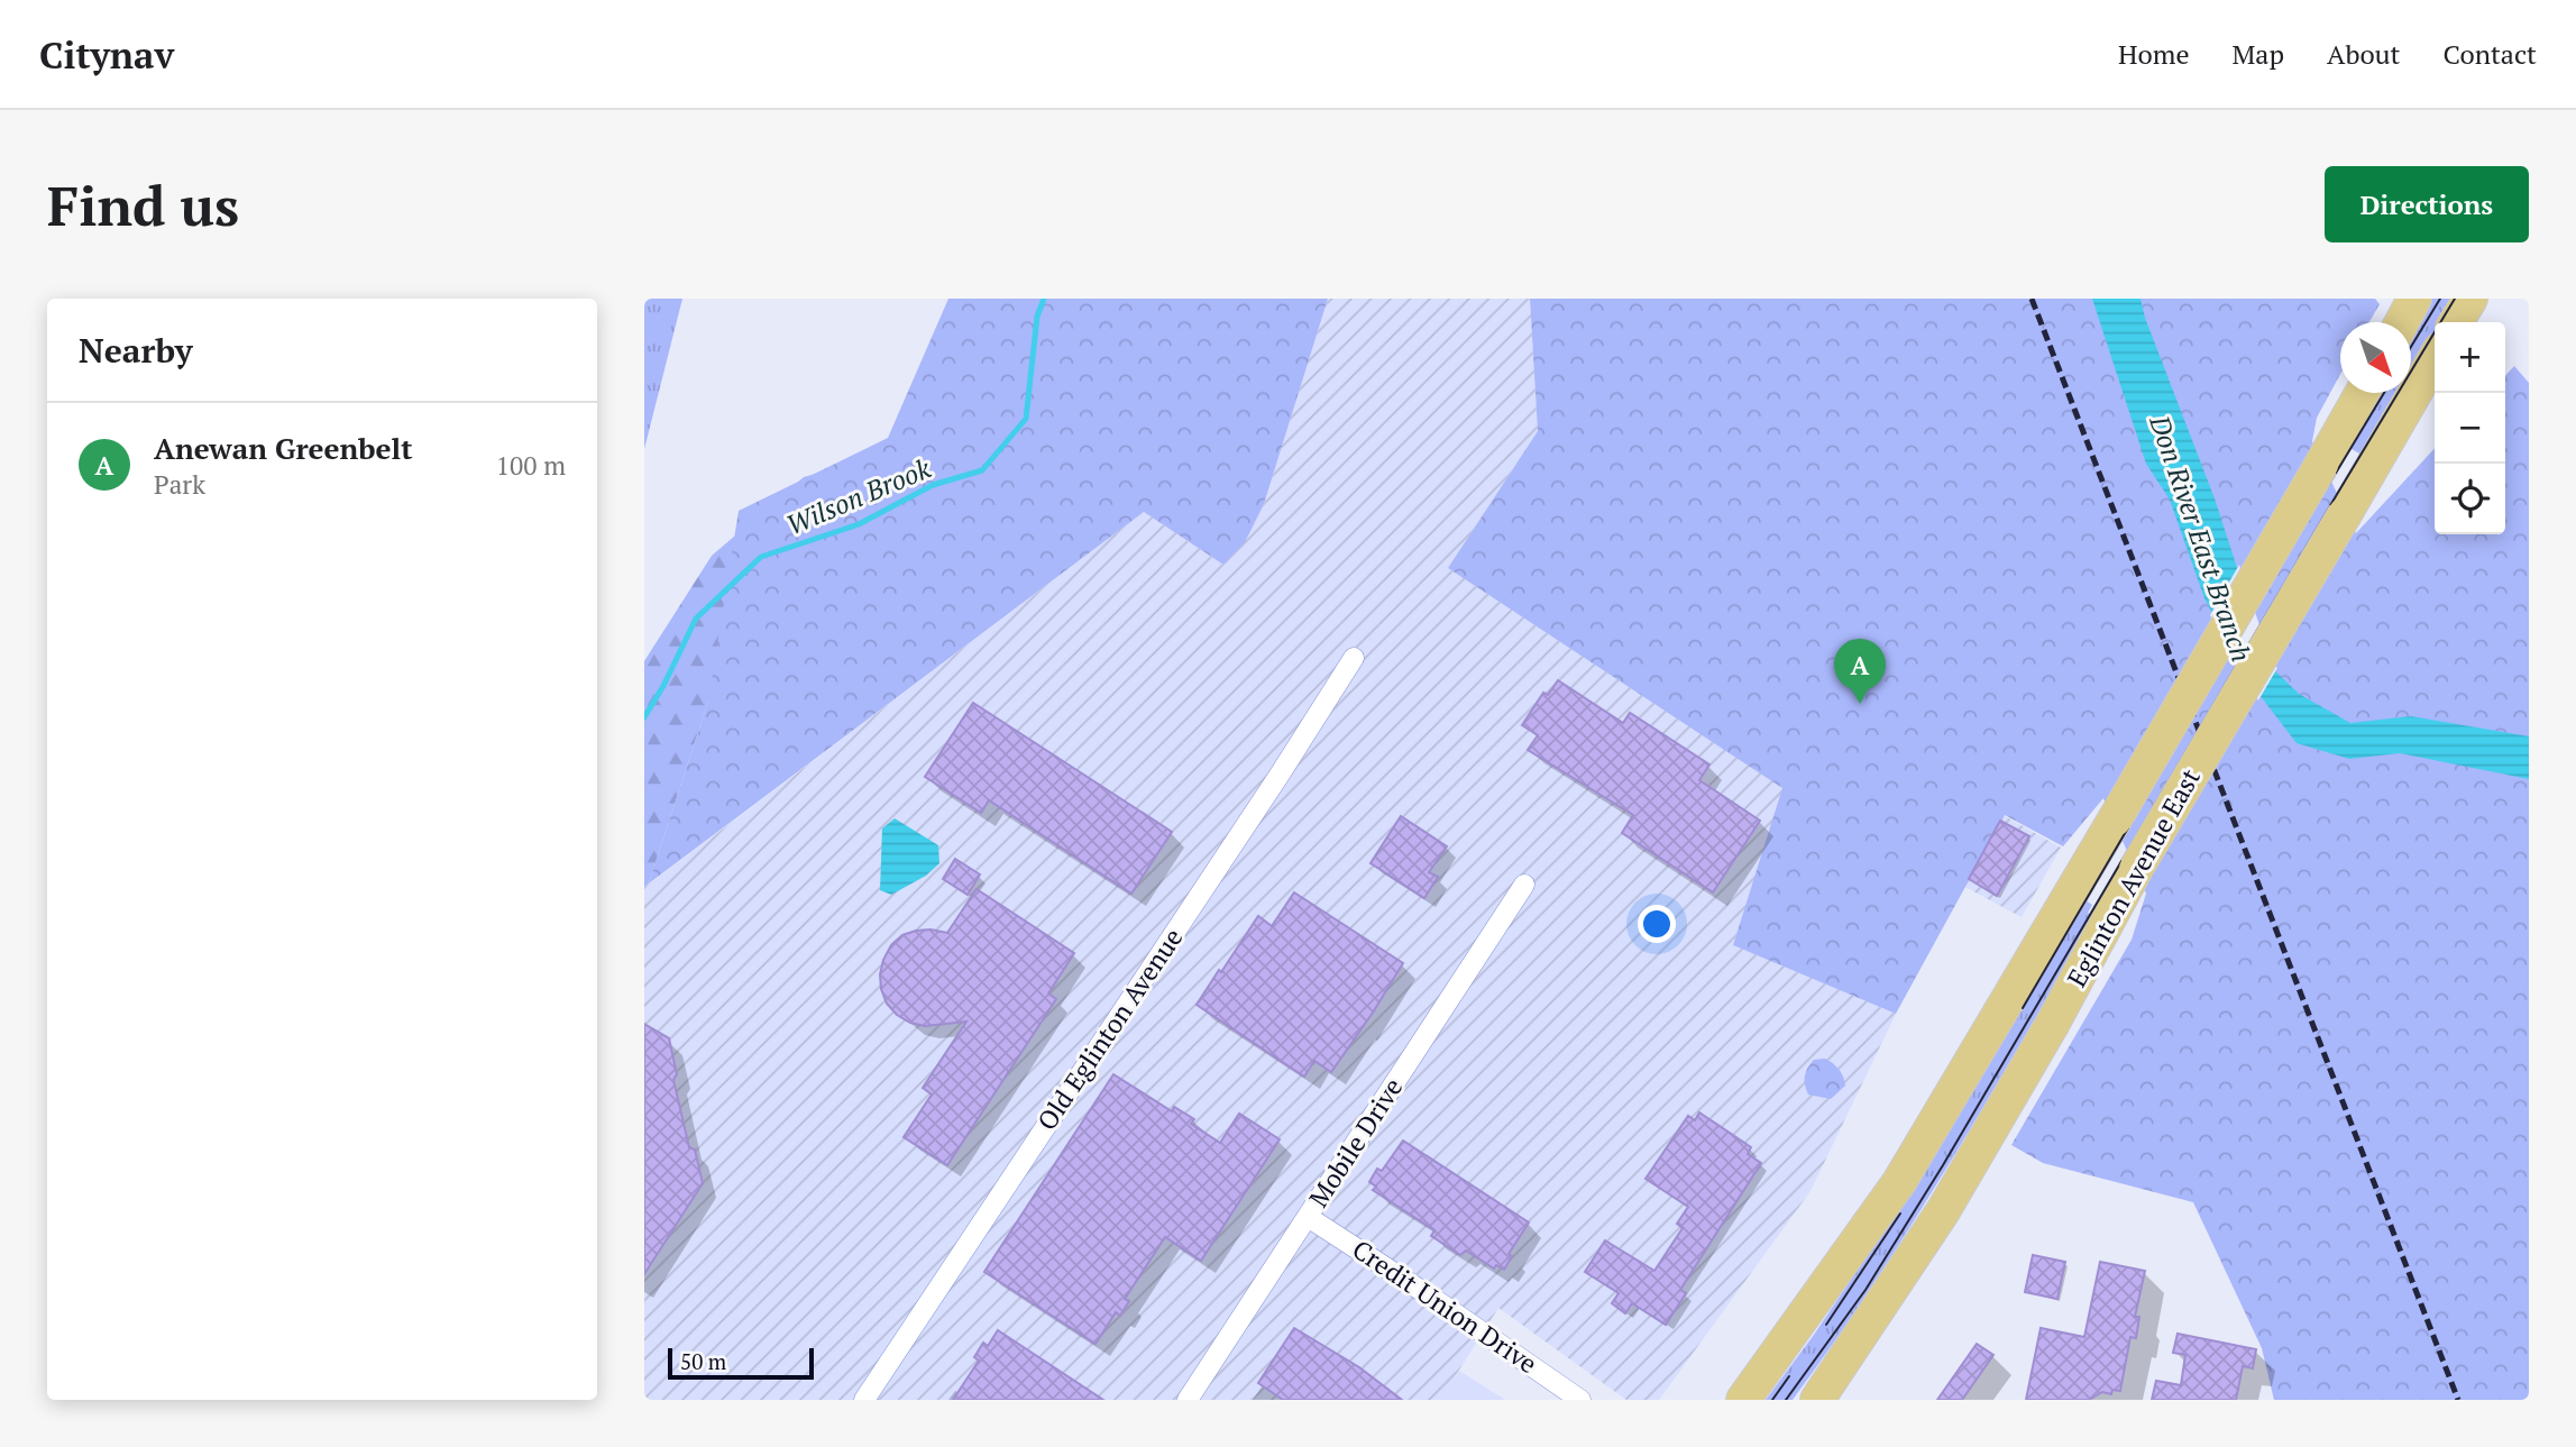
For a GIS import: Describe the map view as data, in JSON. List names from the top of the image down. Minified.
{"streets":{"main road":["Eglinton Avenue East"],"street":["Old Eglinton Avenue","Mobile Drive","Credit Union Drive"]},"crossings":[["Mobile Drive","Credit Union Drive"]],"water":["Wilson Brook","Don River East Branch"],"scale_bar":"50 m","north":"bottom right","page":{"header":"Citynav","nav":["Home","Map","About","Contact"],"buttons":"Directions","title":"Find us","heading":"Nearby","map_buttons":["+","−"],"list":[{"mark":"A","name":"Anewan Greenbelt","note":"Park","value":"100 m"}],"pins":"A","scale":"50 m"}}
